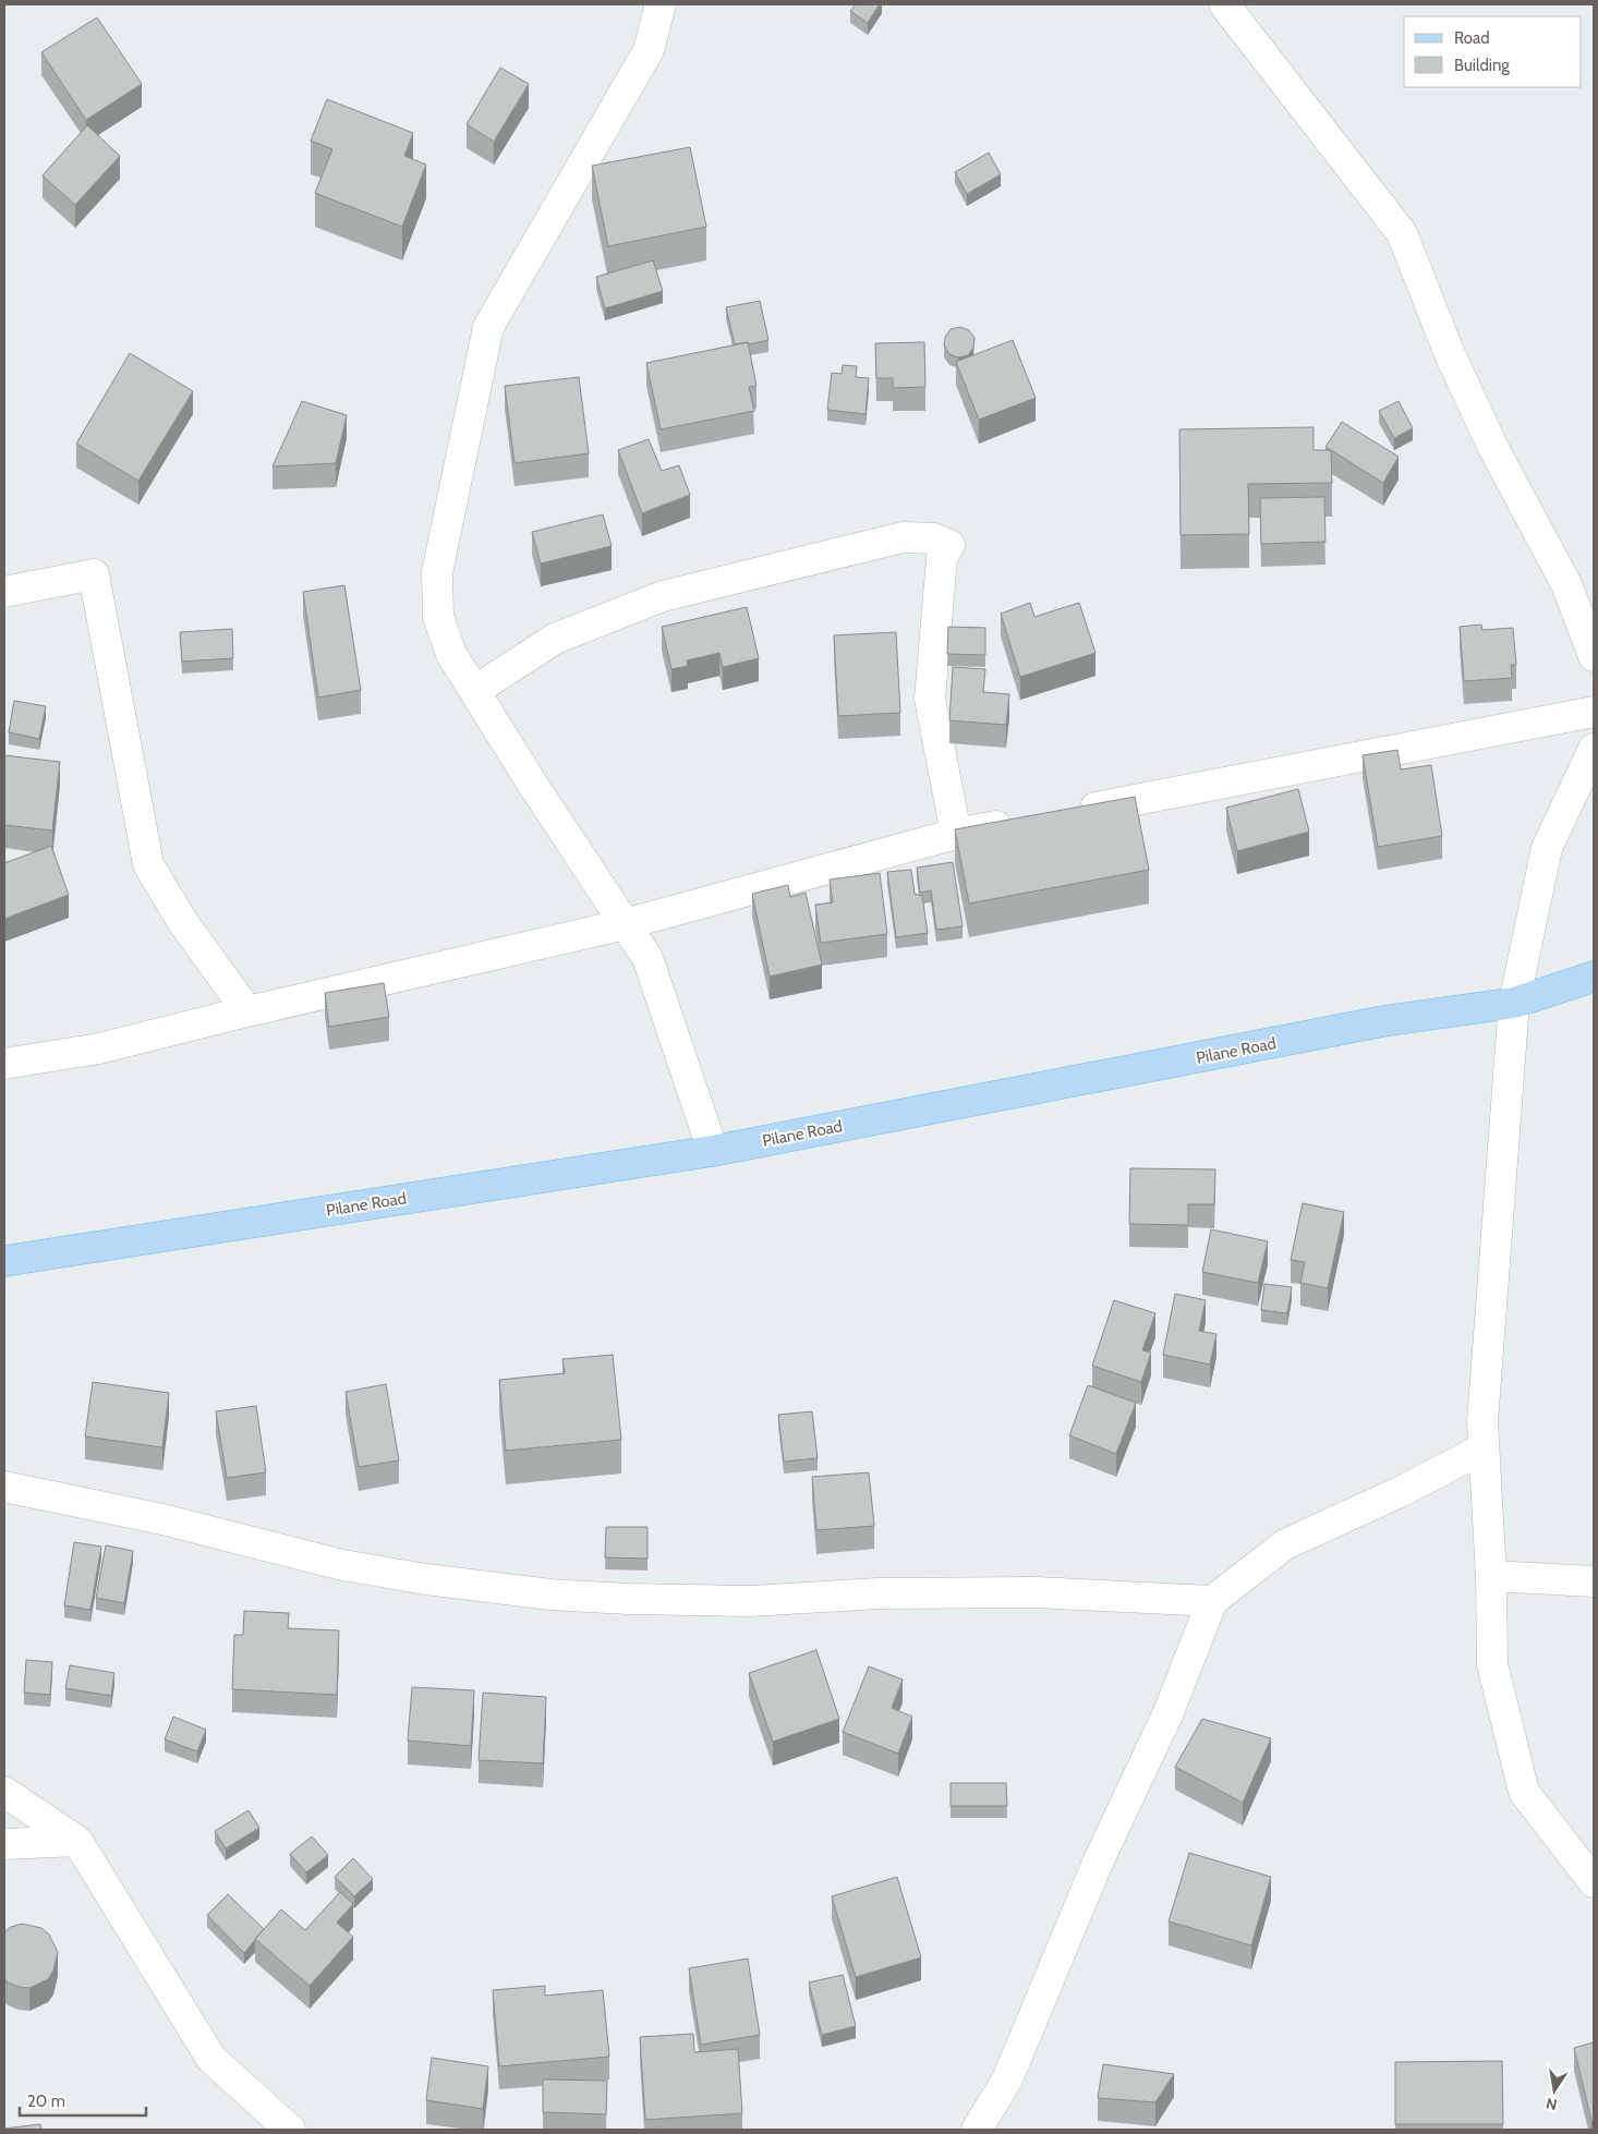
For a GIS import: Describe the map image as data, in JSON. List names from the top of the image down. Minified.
{"streets":{"main road":["Pilane Road"]},"legend":["Road","Building"],"scale_bar":"20 m","north":"bottom"}
